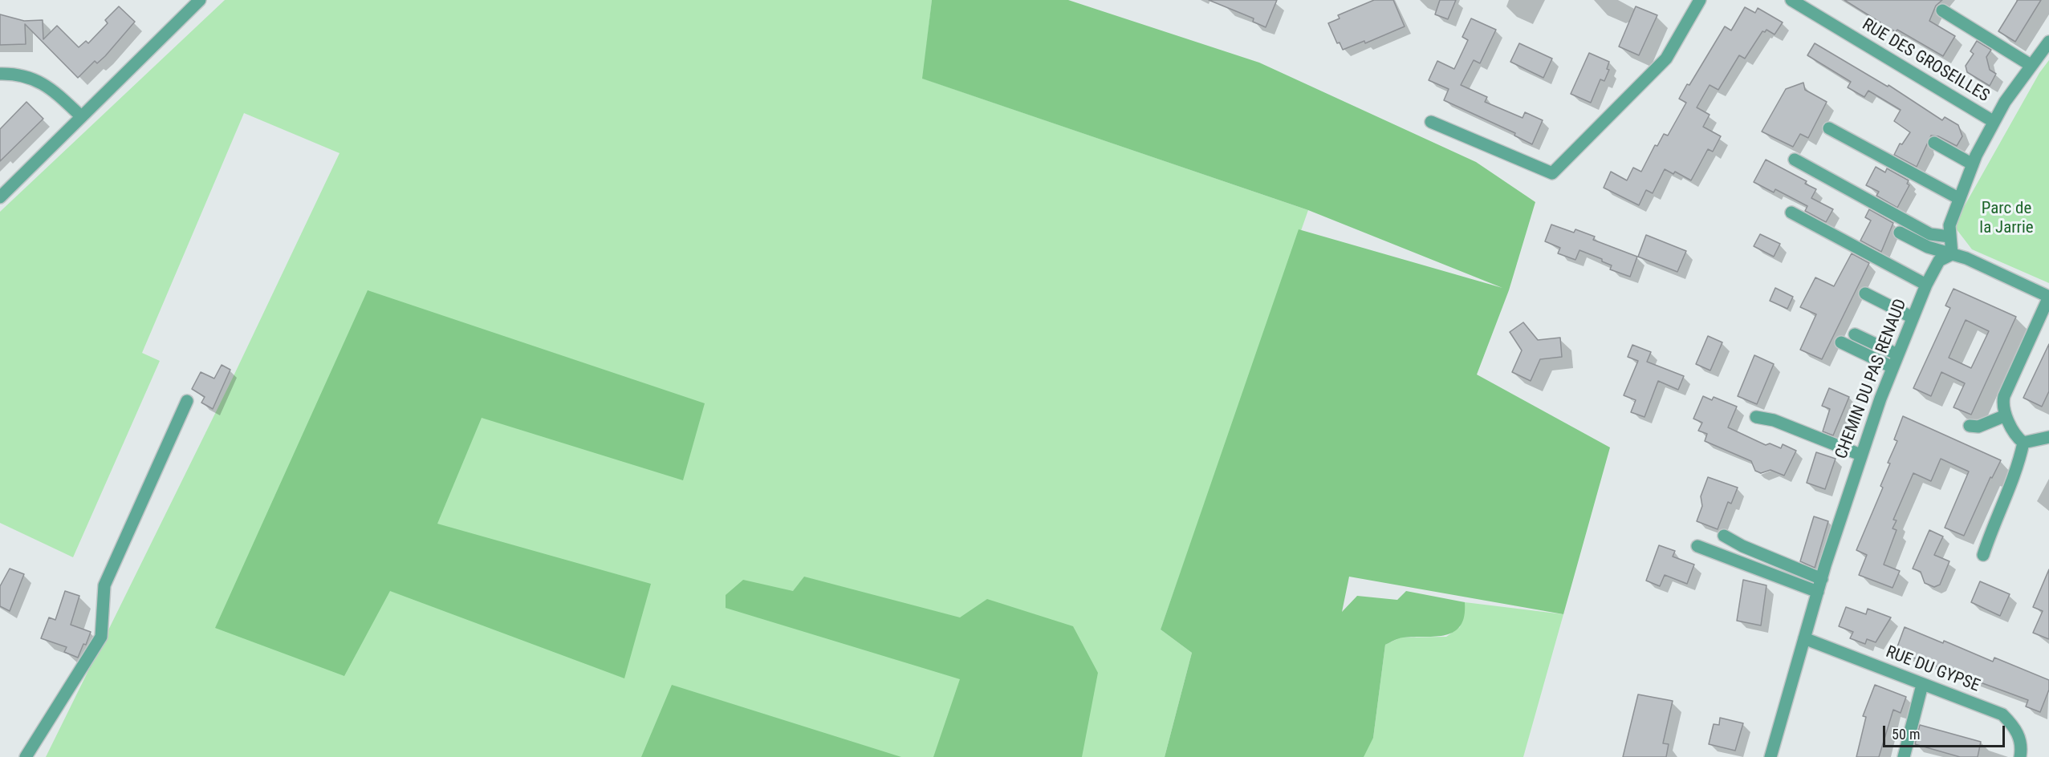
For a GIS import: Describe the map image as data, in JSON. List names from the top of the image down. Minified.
{"streets":{"street":["RUE DES GROSEILLES","CHEMIN DU PAS RENAUD","RUE DU GYPSE"]},"crossings":[["CHEMIN DU PAS RENAUD","RUE DU GYPSE"]],"parks":["Parc de la Jarrie"],"scale_bar":"50 m"}
